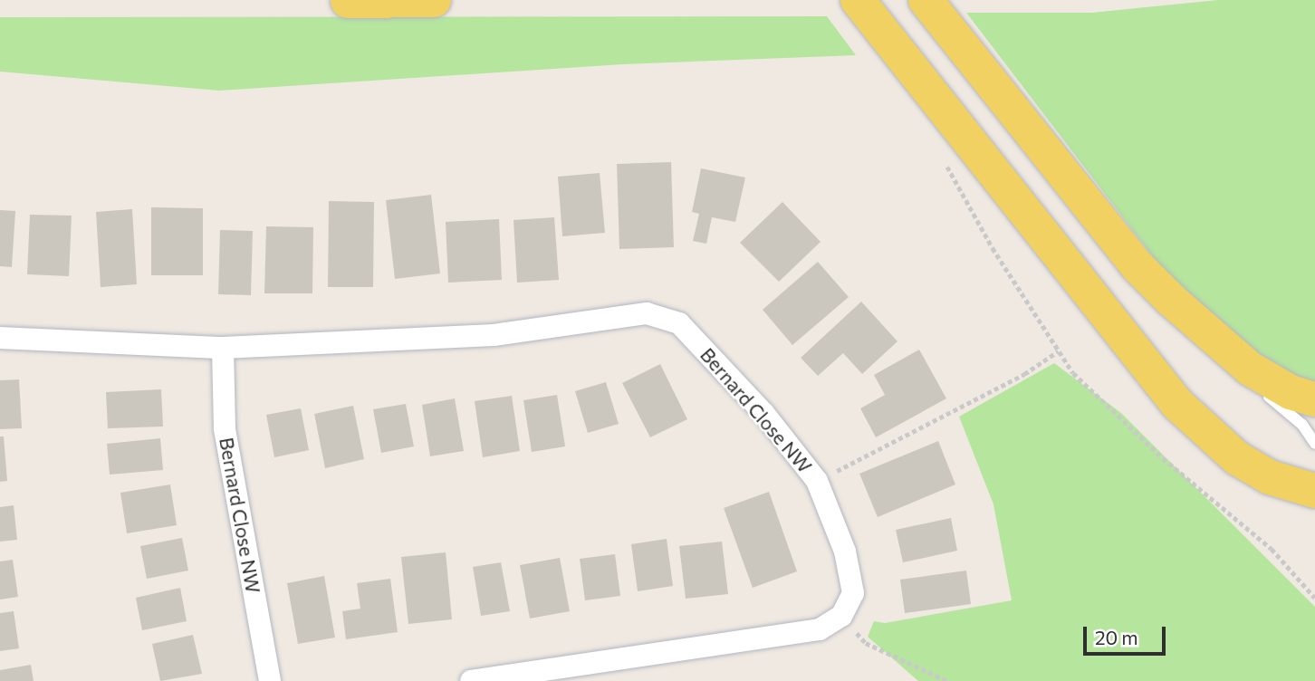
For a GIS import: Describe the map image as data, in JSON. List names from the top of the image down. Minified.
{"streets":{"street":["Bernard Close NW"]},"scale_bar":"20 m"}
